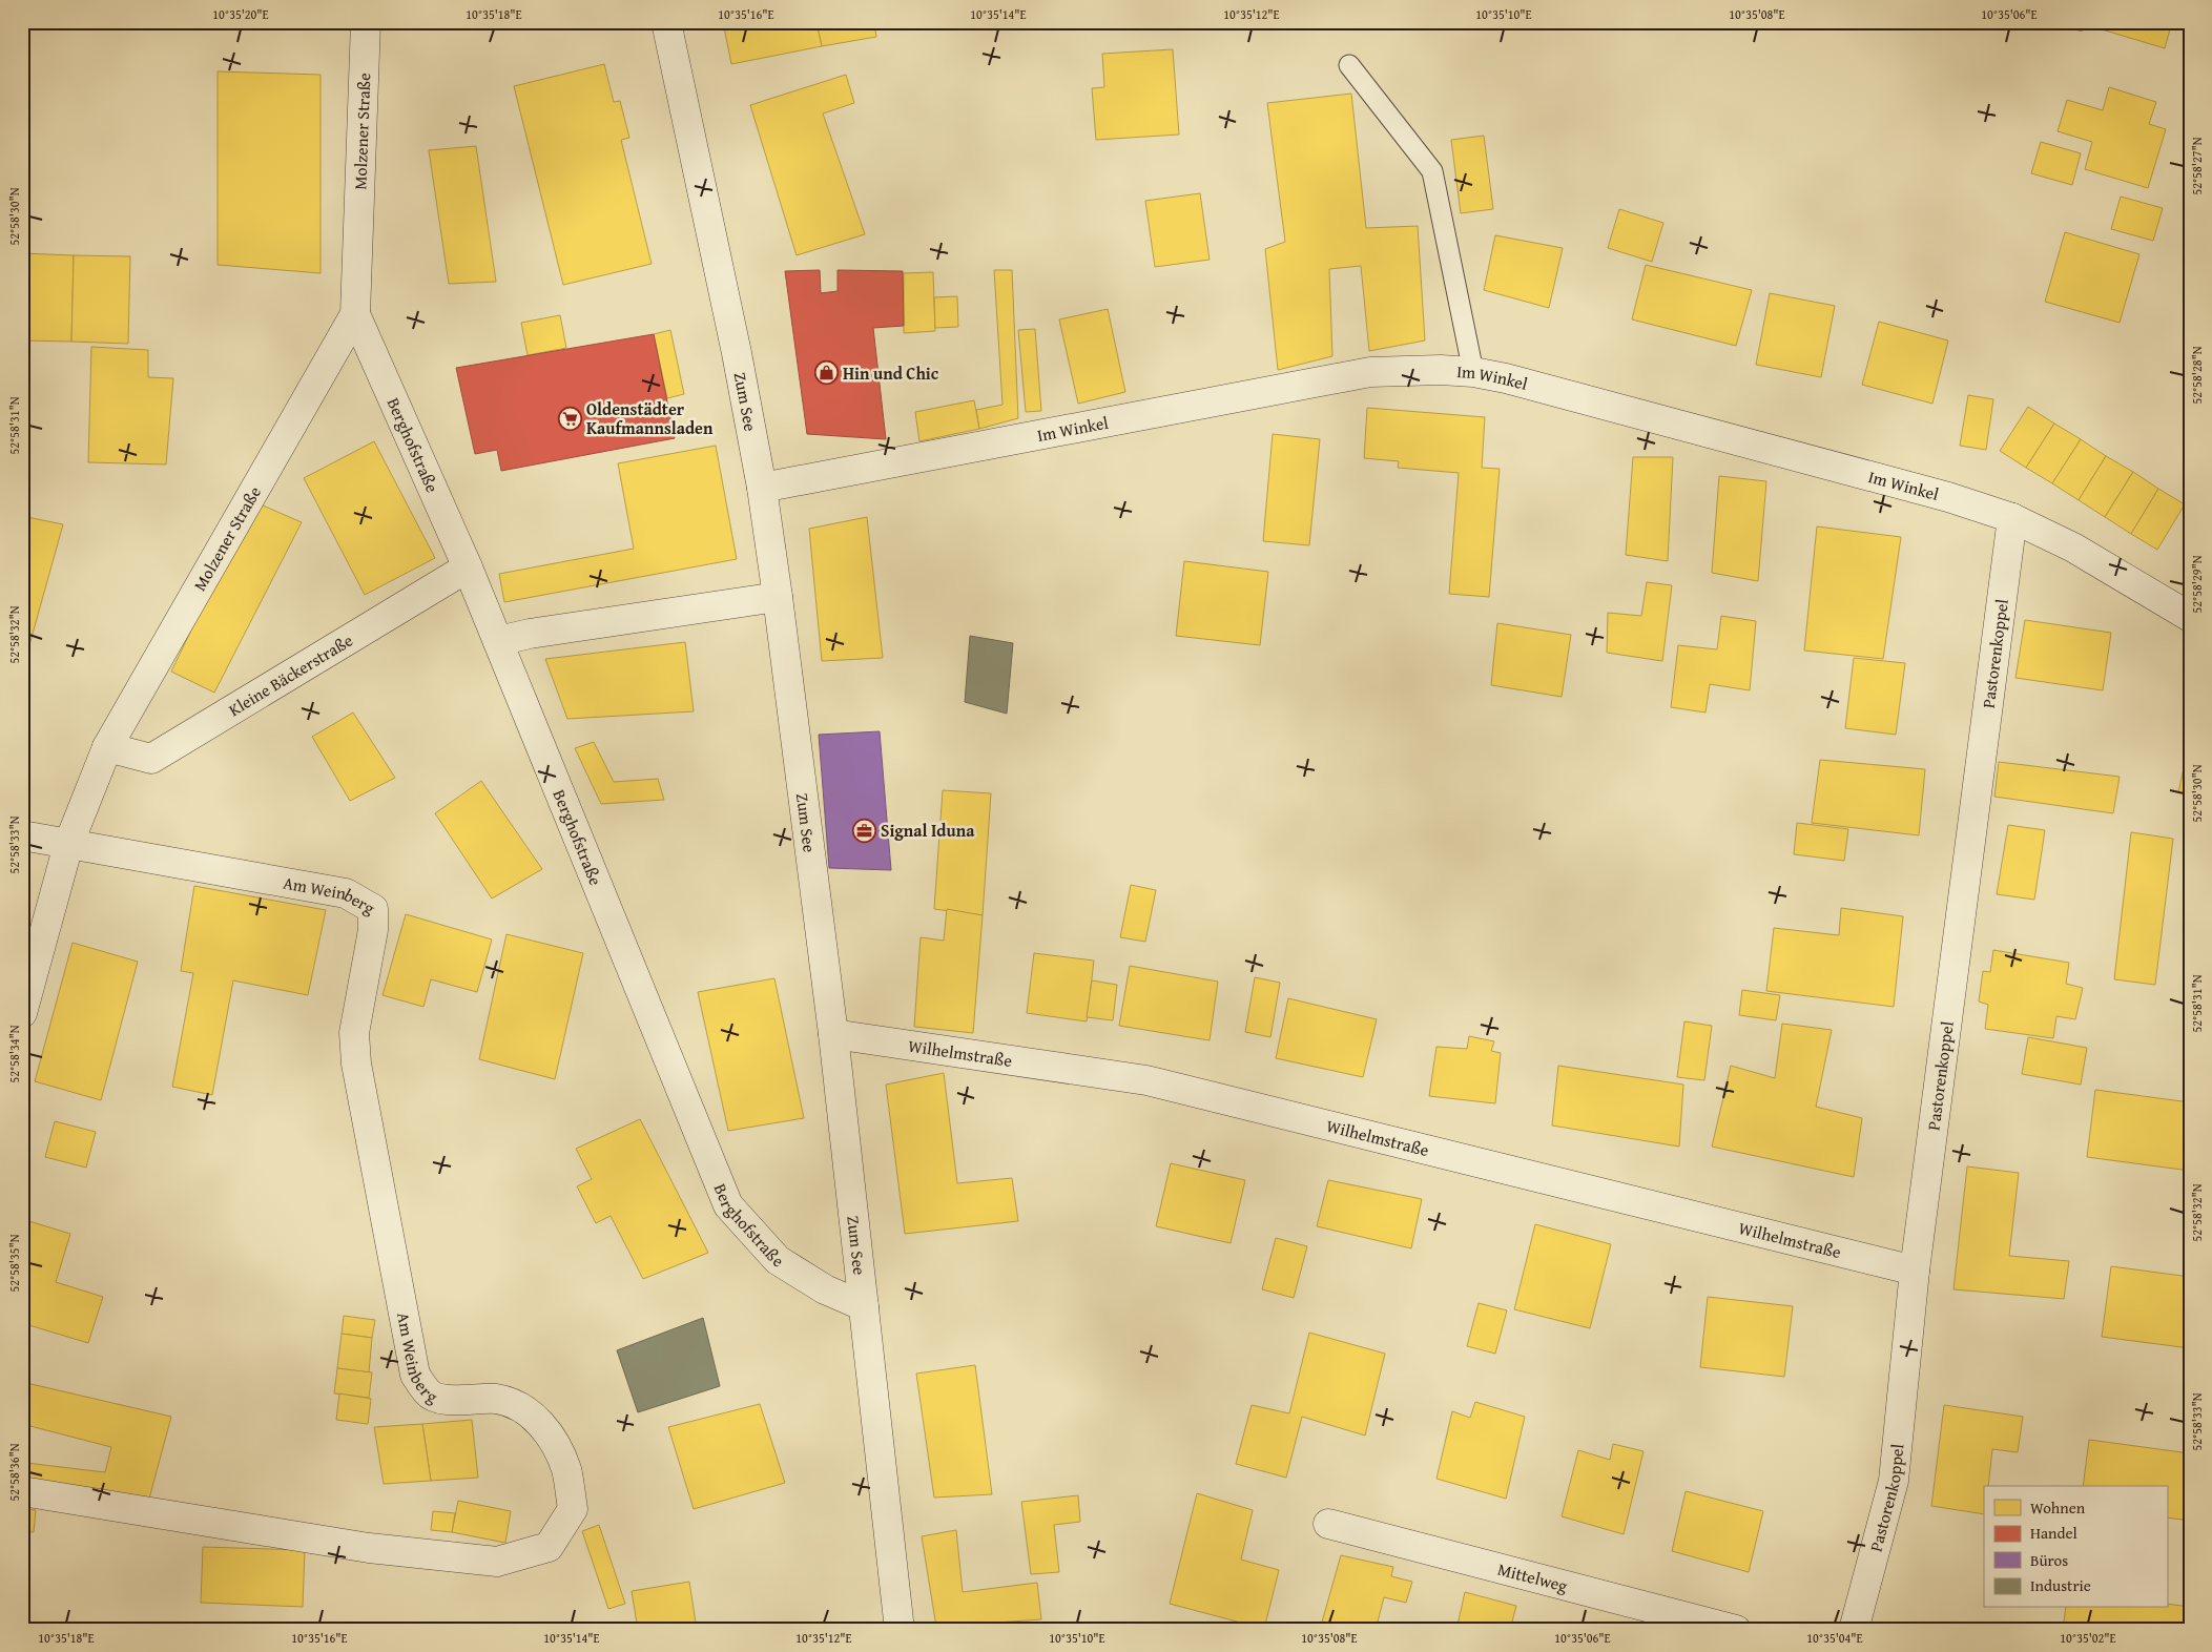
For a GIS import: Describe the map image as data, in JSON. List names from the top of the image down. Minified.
{"streets":{"street":["Molzener Straße","Im Winkel","Zum See","Berghofstraße","Pastorenkoppel","Kleine Bäckerstraße","Am Weinberg","Wilhelmstraße","Mittelweg"]},"crossings":[["Molzener Straße","Berghofstraße"],["Molzener Straße","Kleine Bäckerstraße"],["Molzener Straße","Am Weinberg"],["Im Winkel","Zum See"],["Im Winkel","Pastorenkoppel"],["Zum See","Berghofstraße"],["Zum See","Wilhelmstraße"],["Berghofstraße","Kleine Bäckerstraße"],["Pastorenkoppel","Wilhelmstraße"]],"places":{"shop":["Hin und Chic"],"supermarket":["Oldenstädter Kaufmannsladen"],"office":["Signal Iduna"]},"legend":["Wohnen","Handel","Büros","Industrie"],"coordinates":["10°35'20\"E","10°35'18\"E","10°35'16\"E","10°35'14\"E","10°35'12\"E","10°35'10\"E","10°35'08\"E","10°35'06\"E","52°58'27\"N","52°58'30\"N","52°58'28\"N","52°58'31\"N","52°58'29\"N","52°58'32\"N","52°58'33\"N","52°58'34\"N","52°58'35\"N","52°58'36\"N","10°35'04\"E","10°35'02\"E"]}
